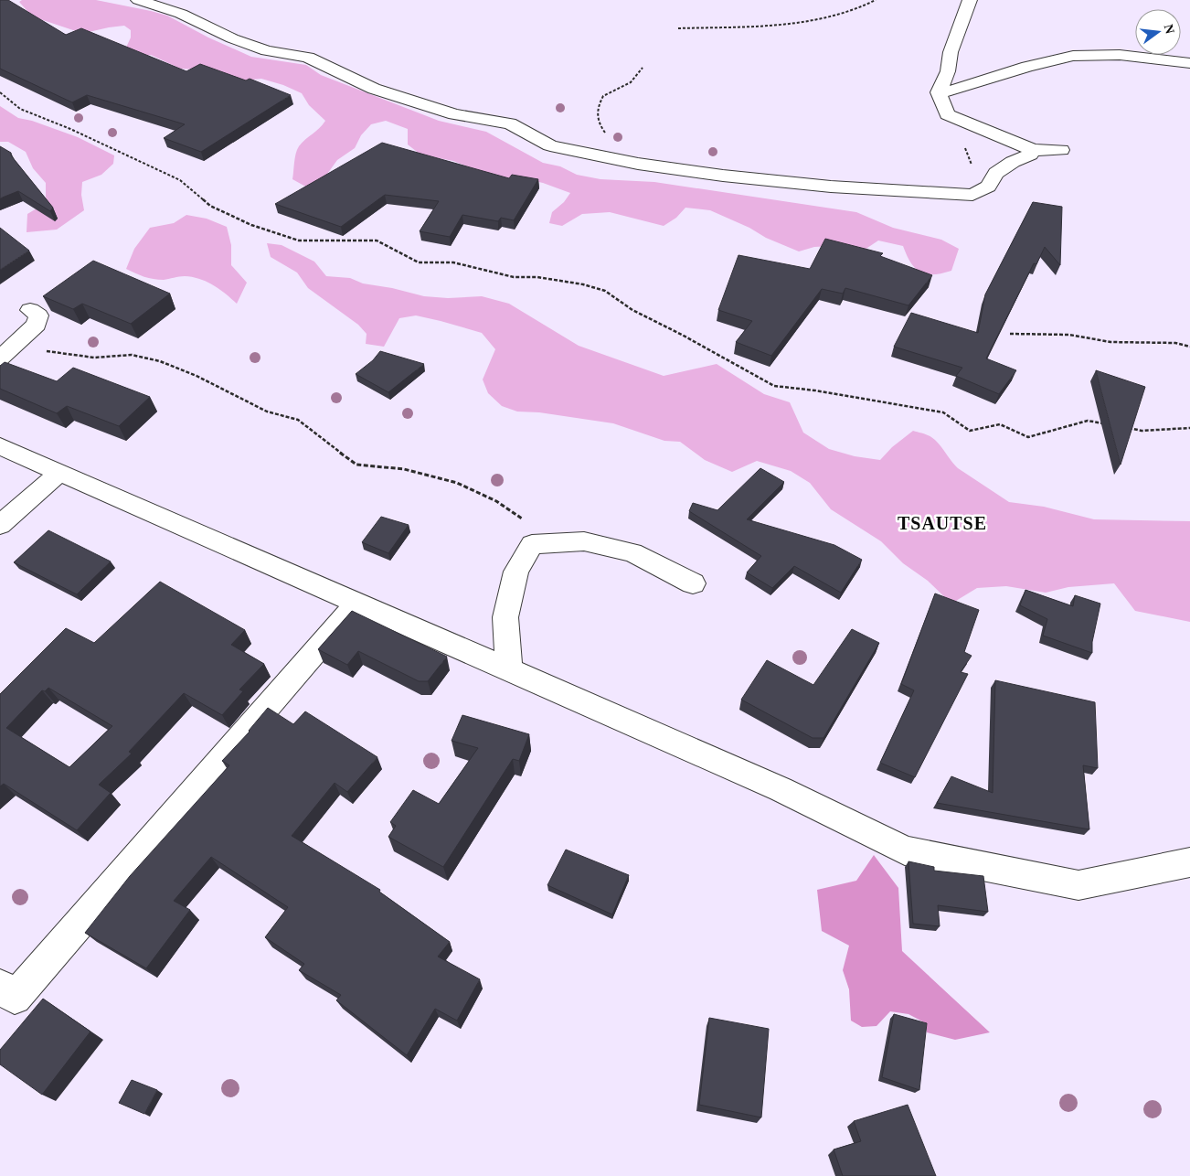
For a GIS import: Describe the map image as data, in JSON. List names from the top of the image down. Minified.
{"districts":["TSAUTSE"],"north":"right"}
